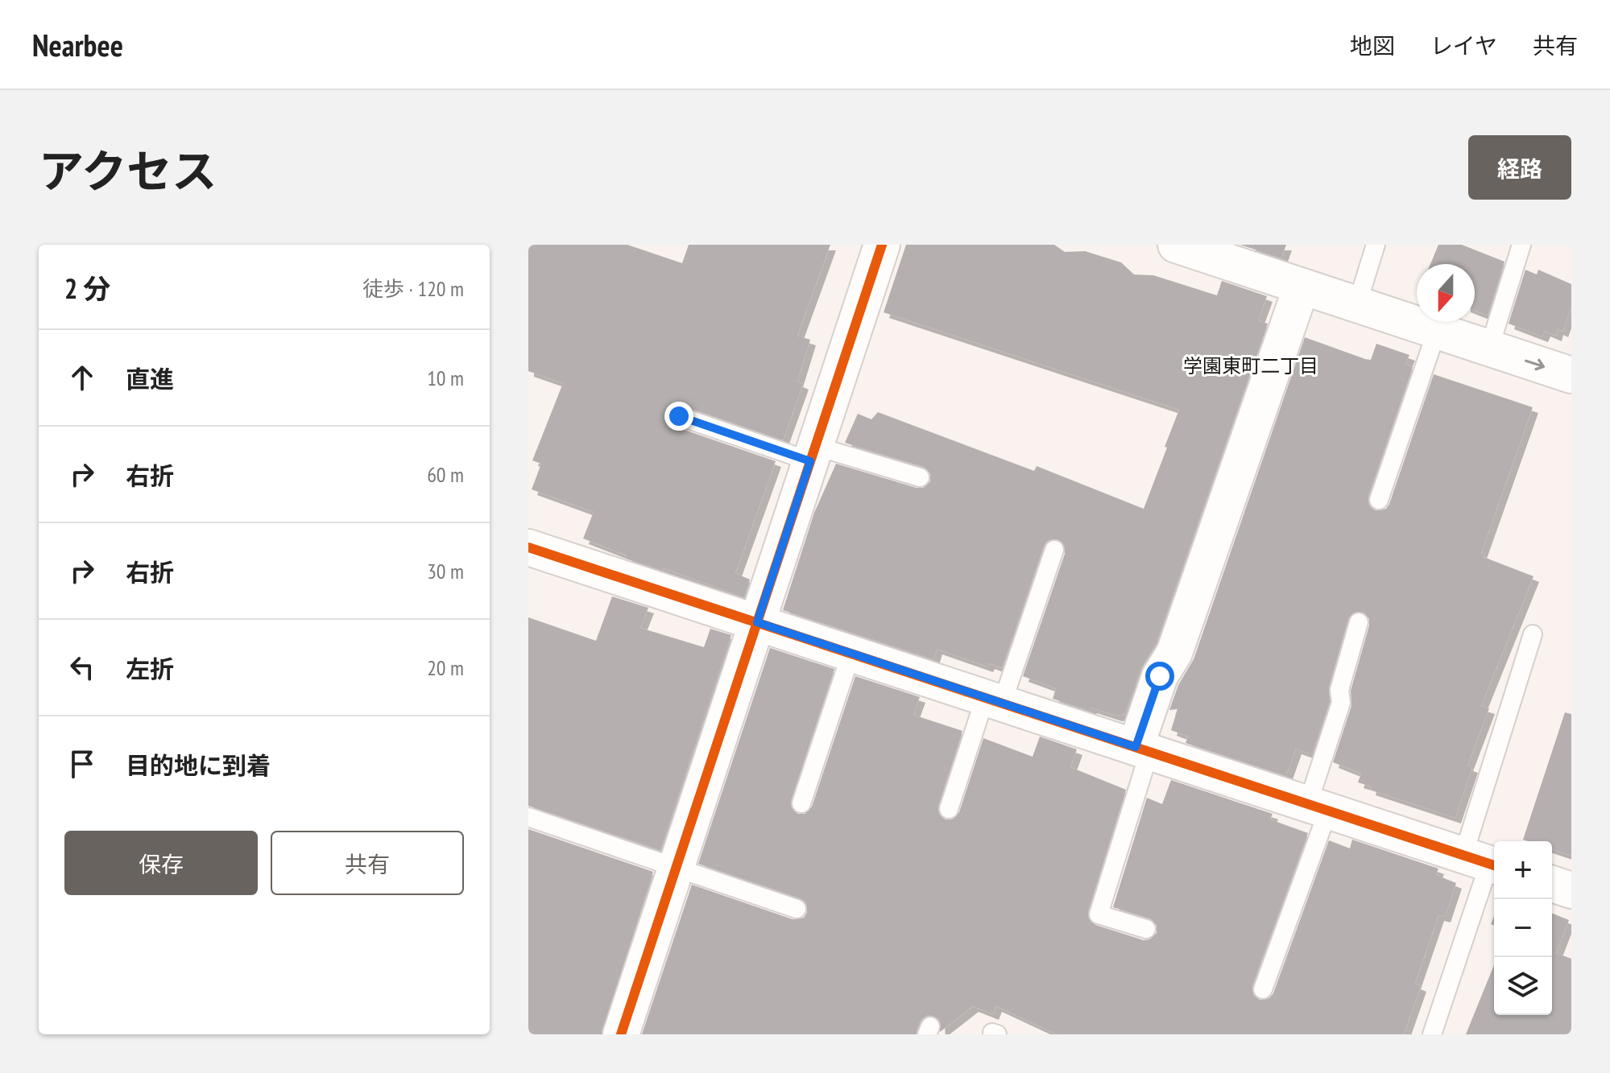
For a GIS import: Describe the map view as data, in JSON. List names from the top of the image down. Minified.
{"districts":["学園東町二丁目"],"north":"bottom","page":{"header":"Nearbee","nav":["地図","レイヤ","共有"],"title":"アクセス","buttons":["経路",["保存","共有"]],"heading":["2 分","徒歩 · 120 m"],"list":[["直進","10 m"],["右折","60 m"],["右折","30 m"],["左折","20 m"],"目的地に到着"],"map_buttons":["+","−"]}}
